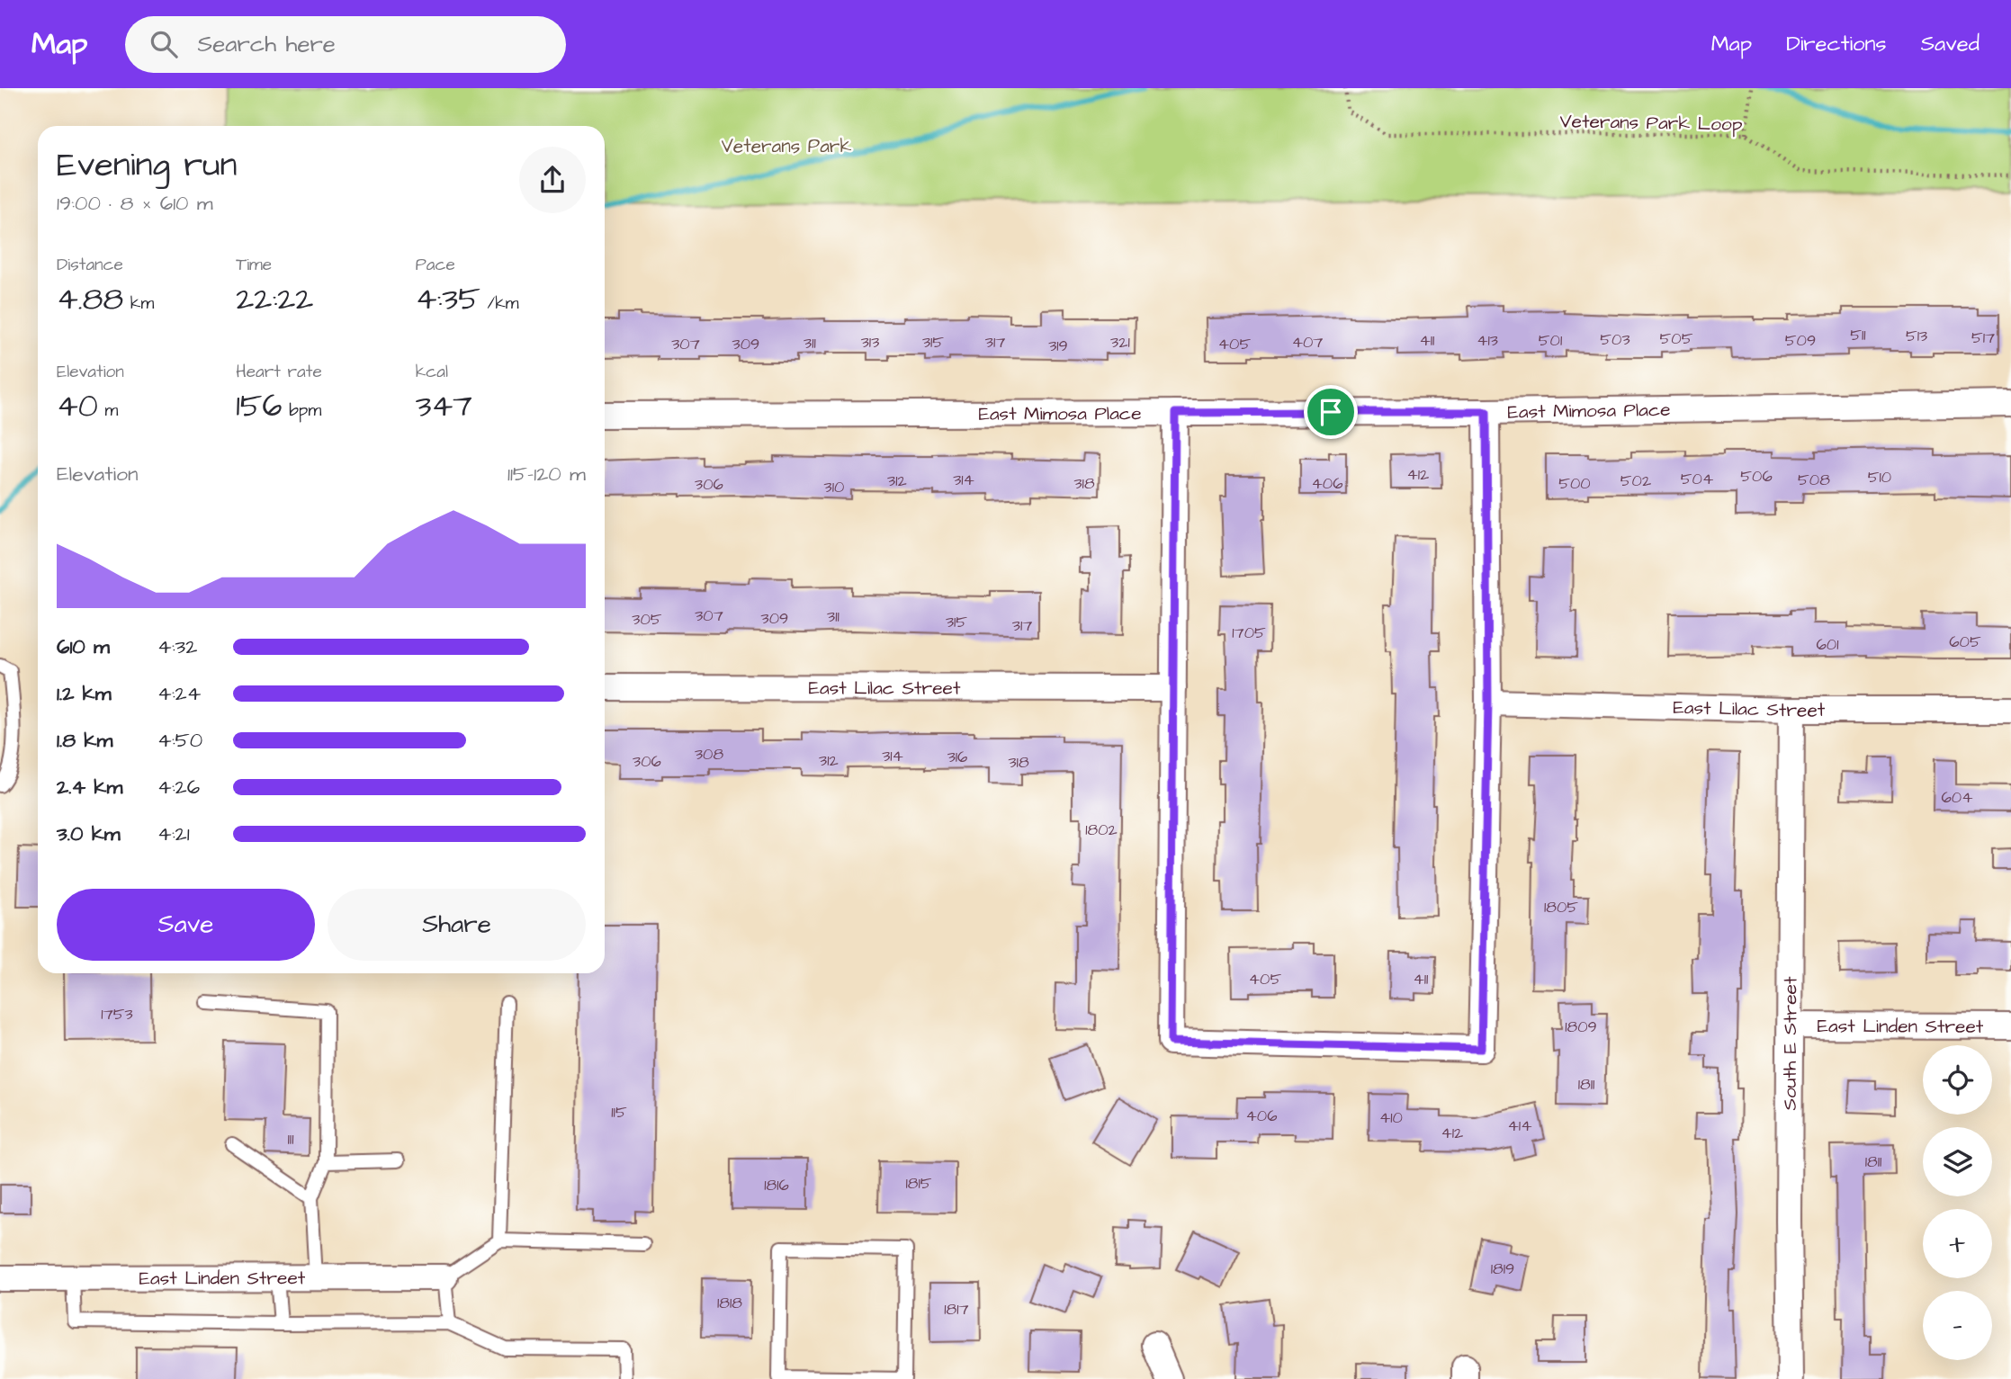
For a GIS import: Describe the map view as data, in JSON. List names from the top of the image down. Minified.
{"streets":{"street":["East Mimosa Place","East Lilac Street","East Linden Street","South E Street"],"path":["Veterans Park Loop"]},"crossings":[["East Lilac Street","South E Street"],["East Linden Street","South E Street"]],"parks":["Veterans Park"],"house_numbers":["511","513","517","505","503","411","413","501","509","313","315","317","321","407","311","307","309","405","319","412","506","510","504","314","508","312","502","318","406","500","306","310","307","311","309","305","315","317","1705","605","601","308","314","316","312","306","318","604","1802","1805","405","411","1753","1809","1811","115","406","410","414","412","111","1811","1815","1816","1819","1818","1817"],"page":{"header":"Map","search":"Search here","nav":["Map","Directions","Saved"],"heading":["Evening run","19:00 · 8 × 610 m"],"stats":[["Distance","4.88 km"],["Time","22:22"],["Pace","4:35 /km"],["Elevation","40 m"],["Heart rate","156 bpm"],["kcal","347"]],"chart":["Elevation","115–120 m"],"list":[{"name":"610 m","note":"4:32"},{"name":"1.2 km","note":"4:24"},{"name":"1.8 km","note":"4:50"},{"name":"2.4 km","note":"4:26"},{"name":"3.0 km","note":"4:21"}],"buttons":["Save","Share"],"map_buttons":["+","−"]}}
